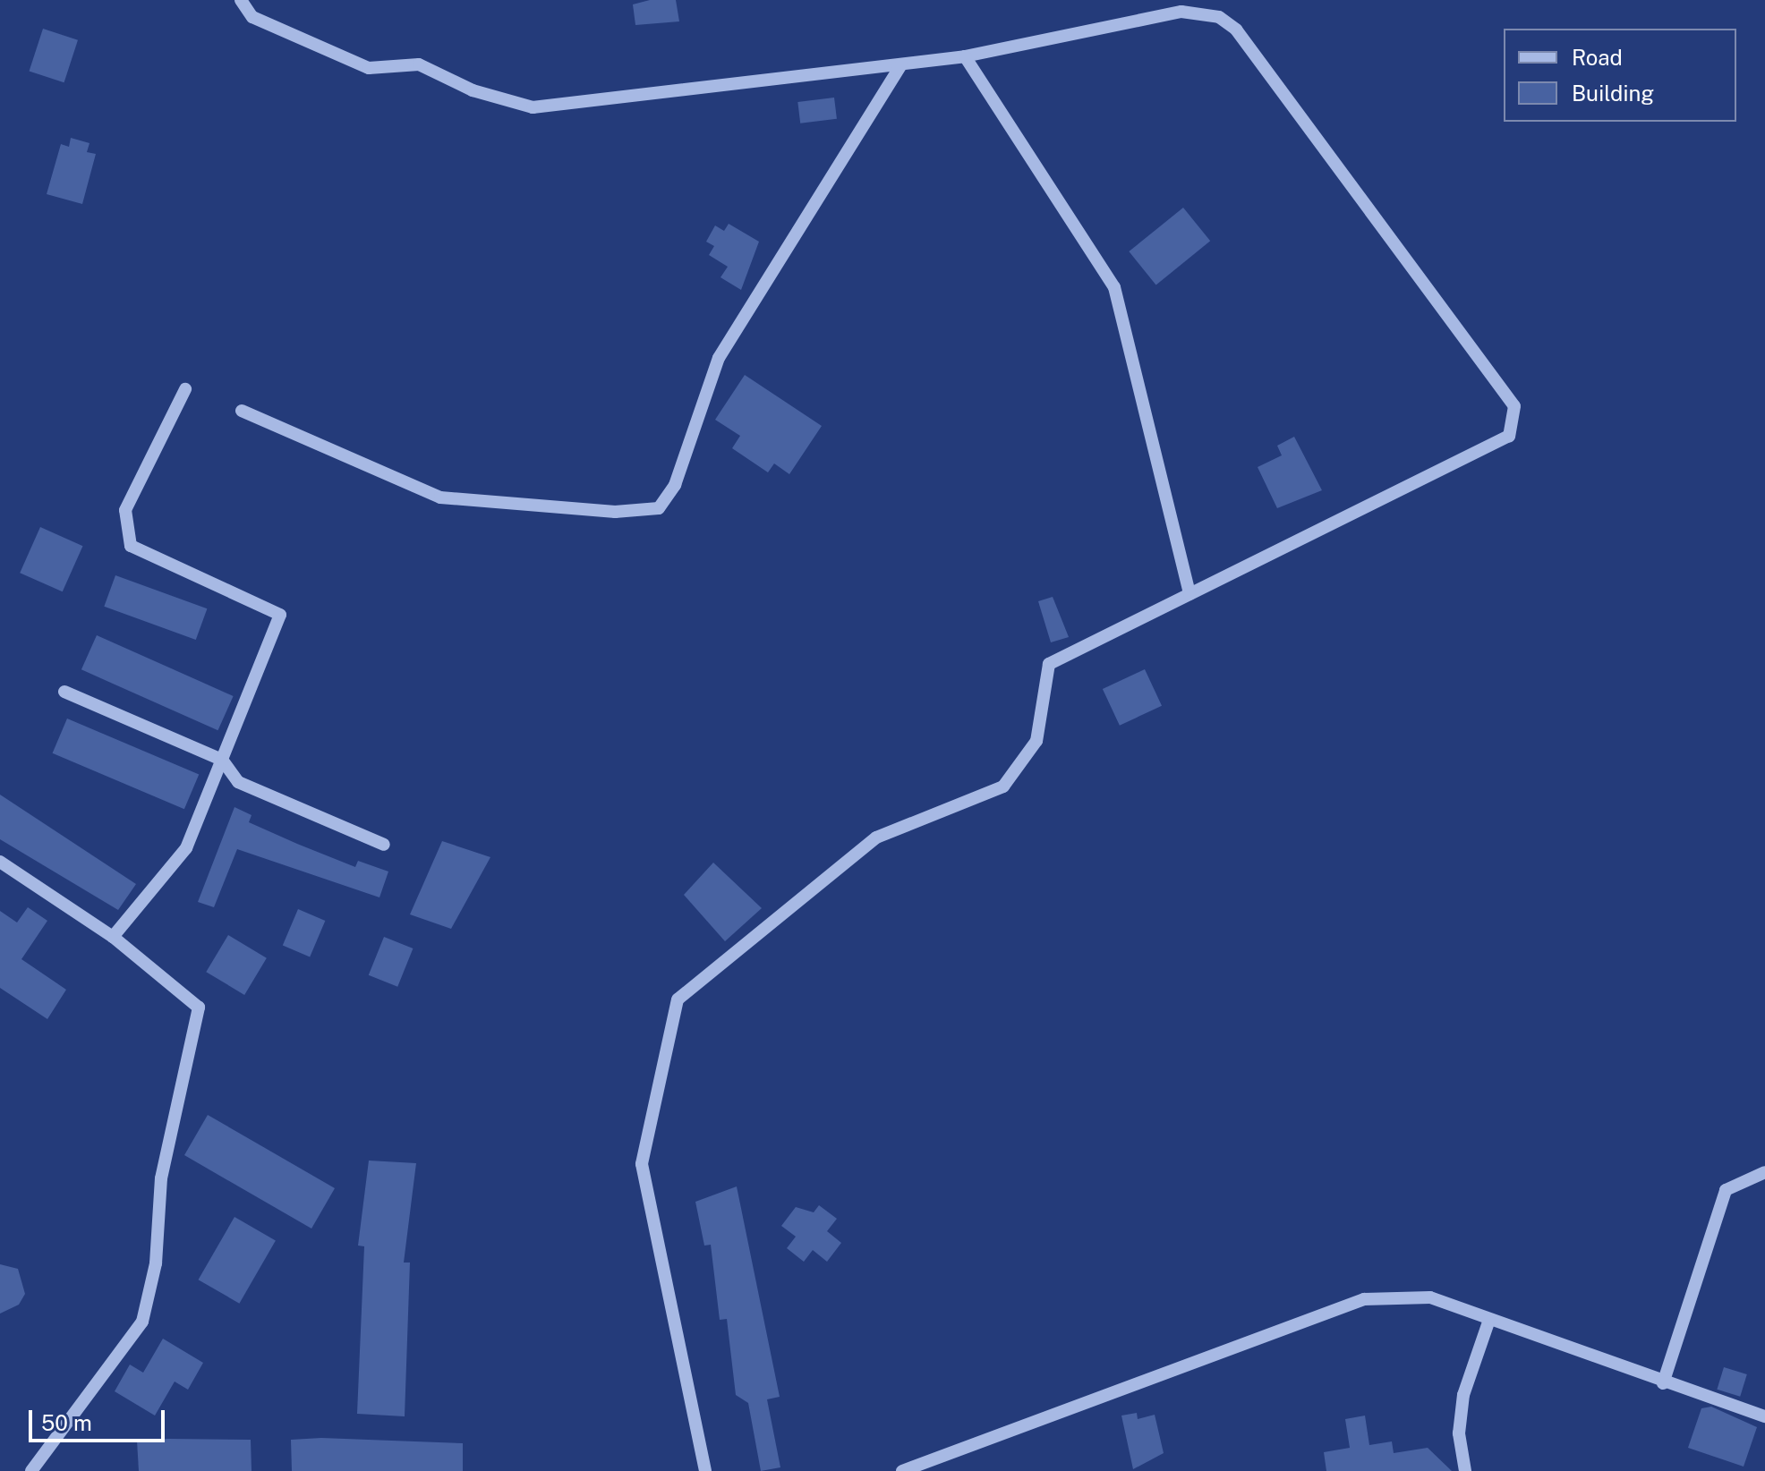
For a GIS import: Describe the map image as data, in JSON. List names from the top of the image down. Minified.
{"legend":["Road","Building"],"scale_bar":"50 m"}
